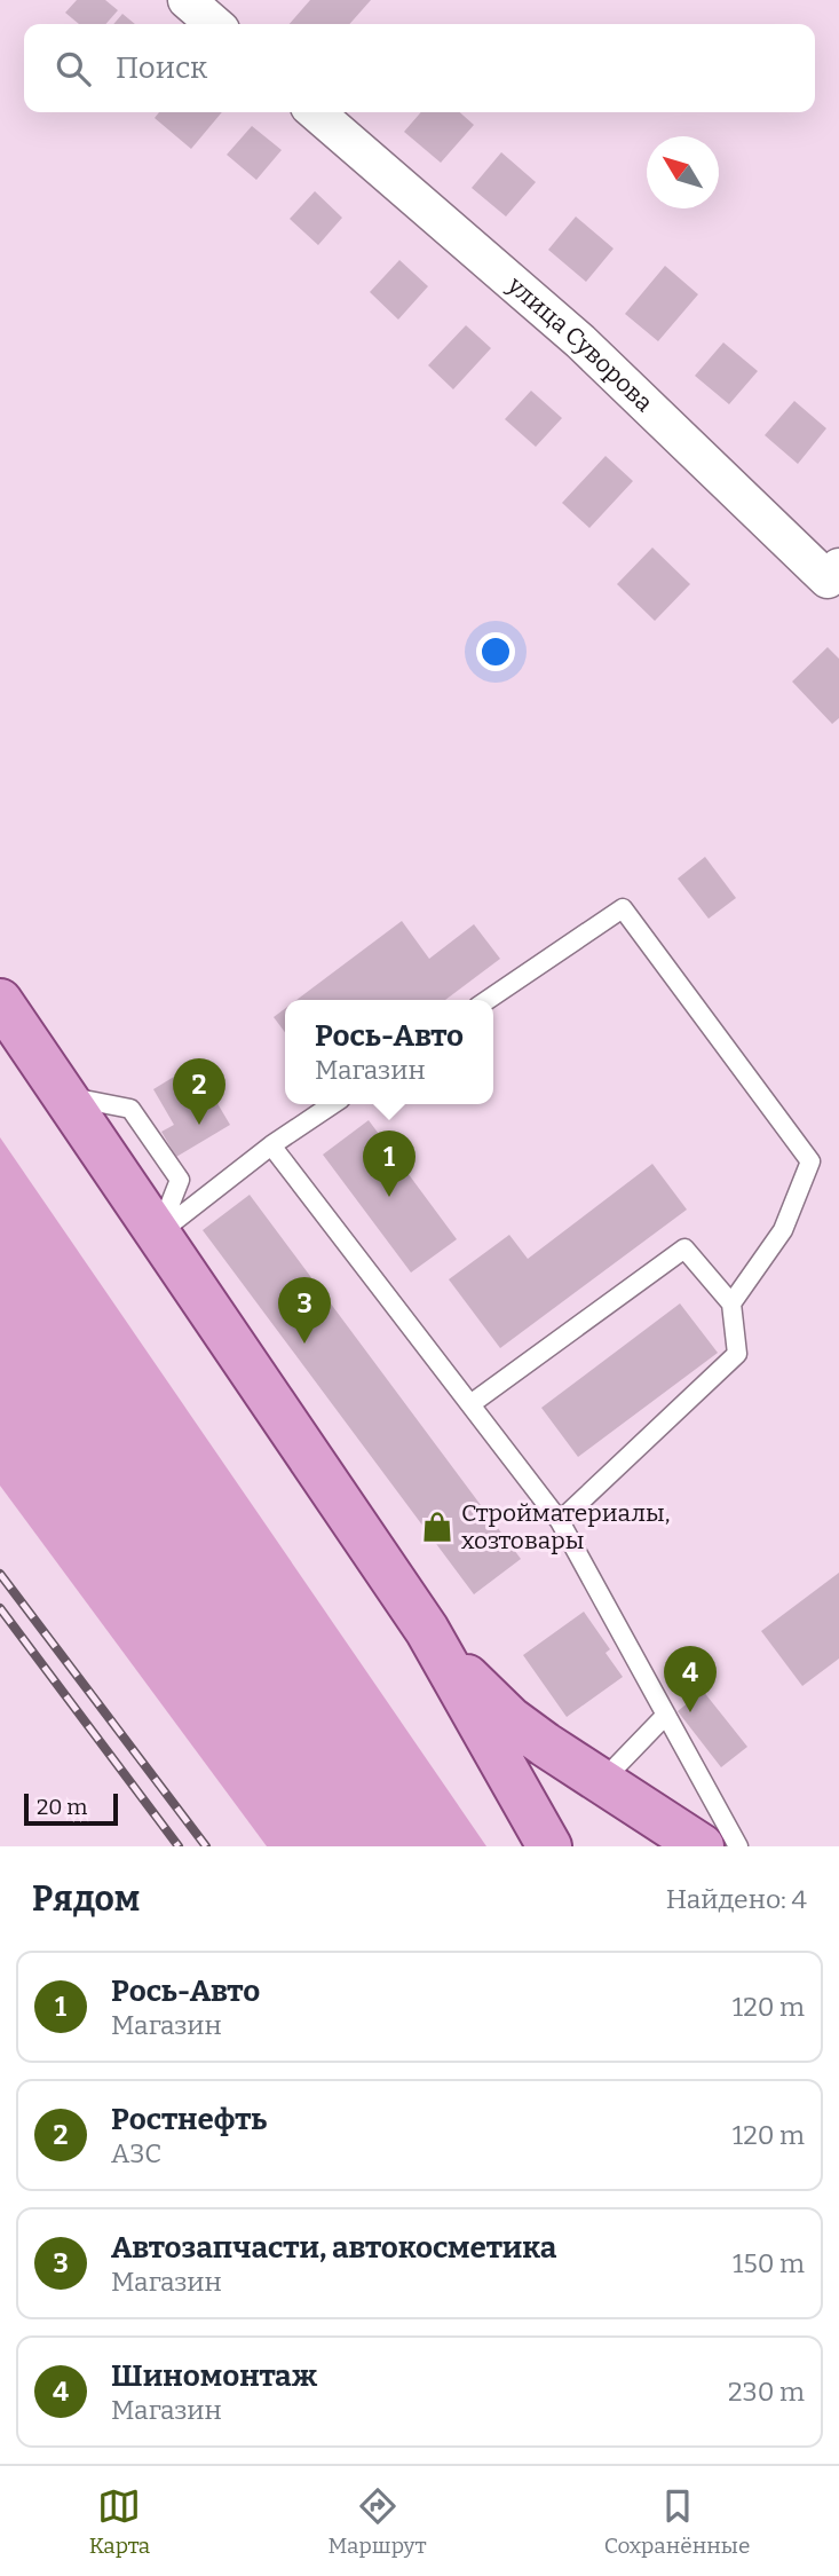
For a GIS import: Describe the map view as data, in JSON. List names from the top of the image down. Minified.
{"streets":{"street":["улица Суворова"]},"places":{"shop":["Стройматериалы, хозтовары"]},"scale_bar":"20 m","north":"top left","page":{"search":"Поиск","popup":["Рось-Авто","Магазин"],"pins":["2","1","3","4"],"scale":"20 m","heading":["Рядом","Найдено: 4"],"list":[{"mark":"1","name":"Рось-Авто","note":"Магазин","value":"120 m"},{"mark":"2","name":"Ростнефть","note":"АЗС","value":"120 m"},{"mark":"3","name":"Автозапчасти, автокосметика","note":"Магазин","value":"150 m"},{"mark":"4","name":"Шиномонтаж","note":"Магазин","value":"230 m"}],"nav":["Карта","Маршрут","Сохранённые"]}}
